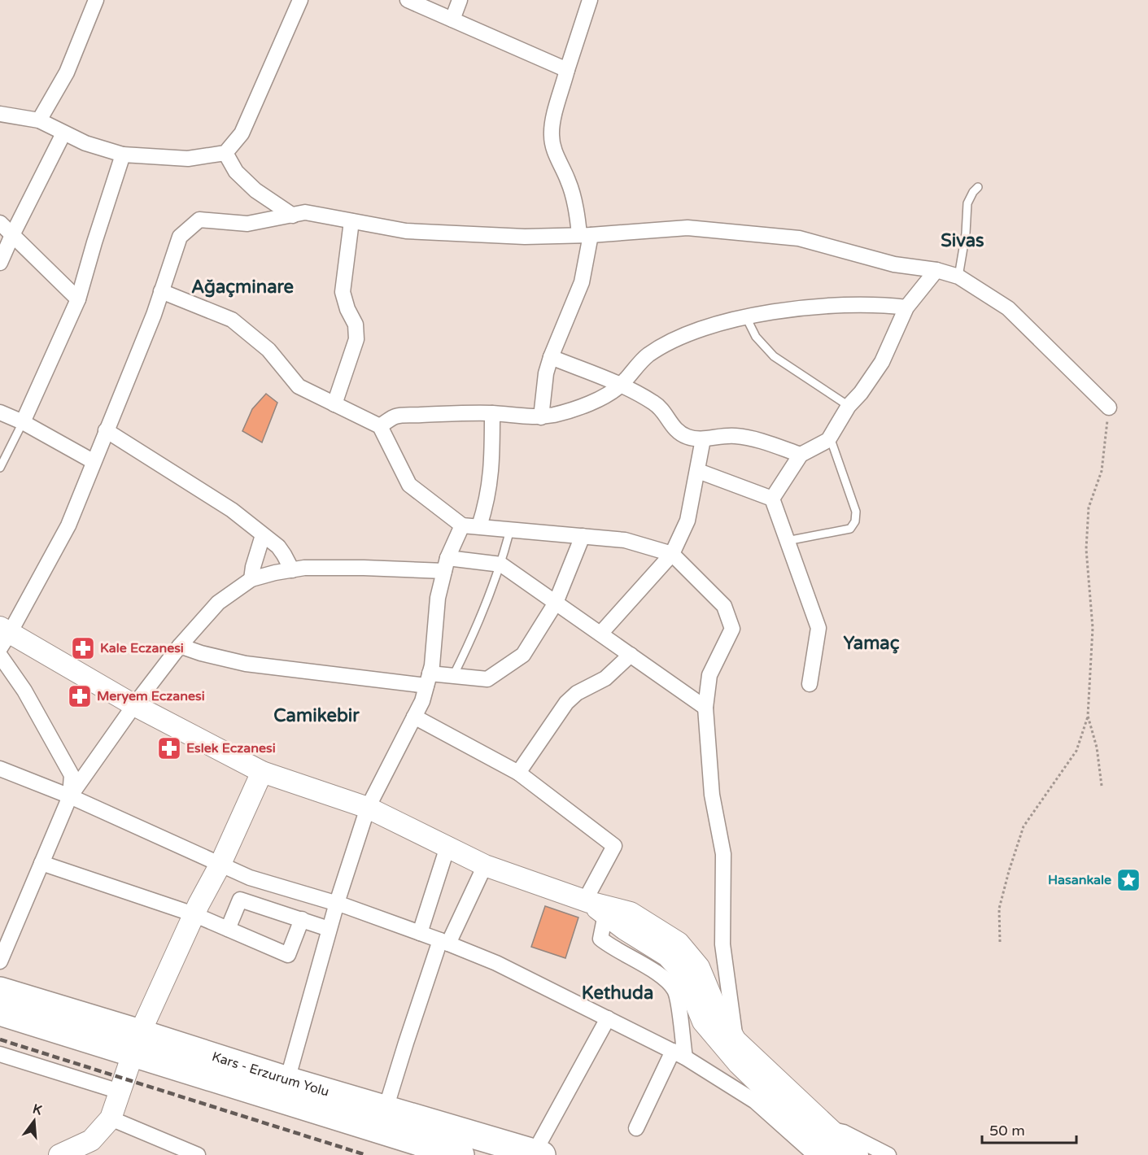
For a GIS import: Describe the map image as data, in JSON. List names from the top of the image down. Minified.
{"streets":{"highway":["Kars - Erzurum Yolu"]},"districts":["Sivas","Ağaçminare","Yamaç","Camikebir","Kethuda"],"places":{"pharmacy":["Kale Eczanesi","Meryem Eczanesi","Eslek Eczanesi"],"place":["Hasankale"]},"scale_bar":"50 m","north":"top"}
